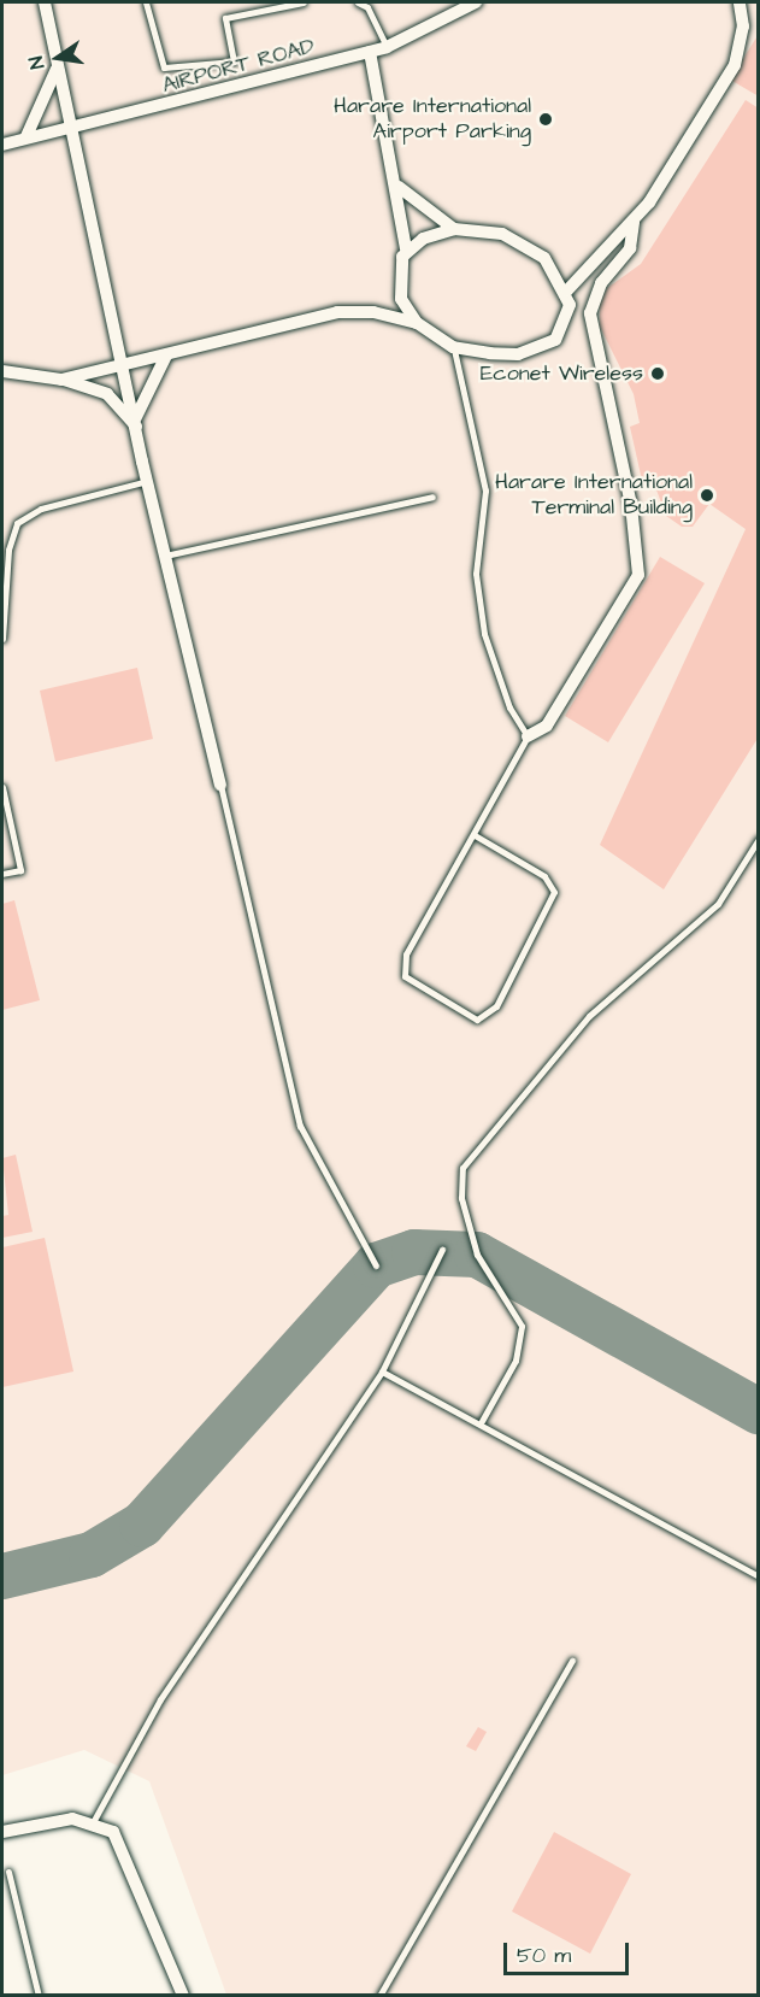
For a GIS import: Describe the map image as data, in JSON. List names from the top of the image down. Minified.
{"streets":{"street":["AIRPORT ROAD"]},"places":["Harare International Airport Parking","Econet Wireless","Harare International Terminal Building"],"scale_bar":"50 m","north":"left"}
